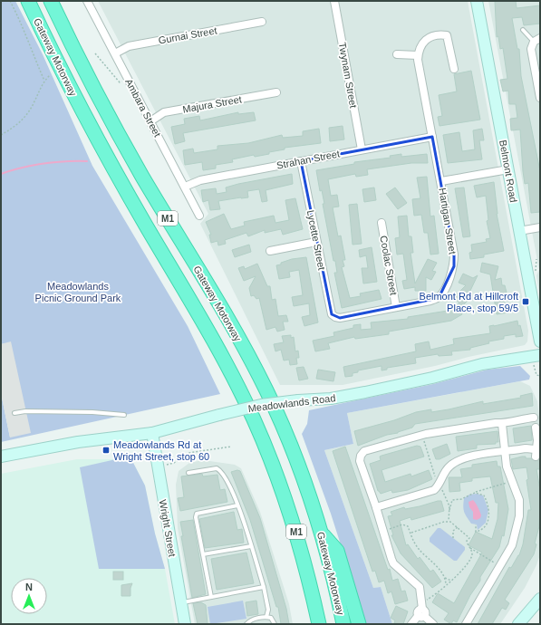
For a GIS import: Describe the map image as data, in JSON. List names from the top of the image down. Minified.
{"streets":{"highway":["Gateway Motorway","M1"],"main road":["Belmont Road","Meadowlands Road","Wright Street"],"street":["Gurnai Street","Twynam Street","Majura Street","Ambara Street","Strahan Street","Hartigan Street","Lycette Street","Coolac Street"]},"crossings":[["Gurnai Street","Ambara Street"],["Twynam Street","Strahan Street"],["Majura Street","Ambara Street"],["Ambara Street","Strahan Street"],["Strahan Street","Hartigan Street"],["Strahan Street","Lycette Street"],["Hartigan Street","Lycette Street"],["Hartigan Street","Coolac Street"],["Meadowlands Road","Wright Street"]],"parks":["Meadowlands Picnic Ground Park"],"places":{"transit":["Belmont Rd at Hillcroft Place, stop 59/5","Meadowlands Rd at Wright Street, stop 60"]},"north":"top"}
